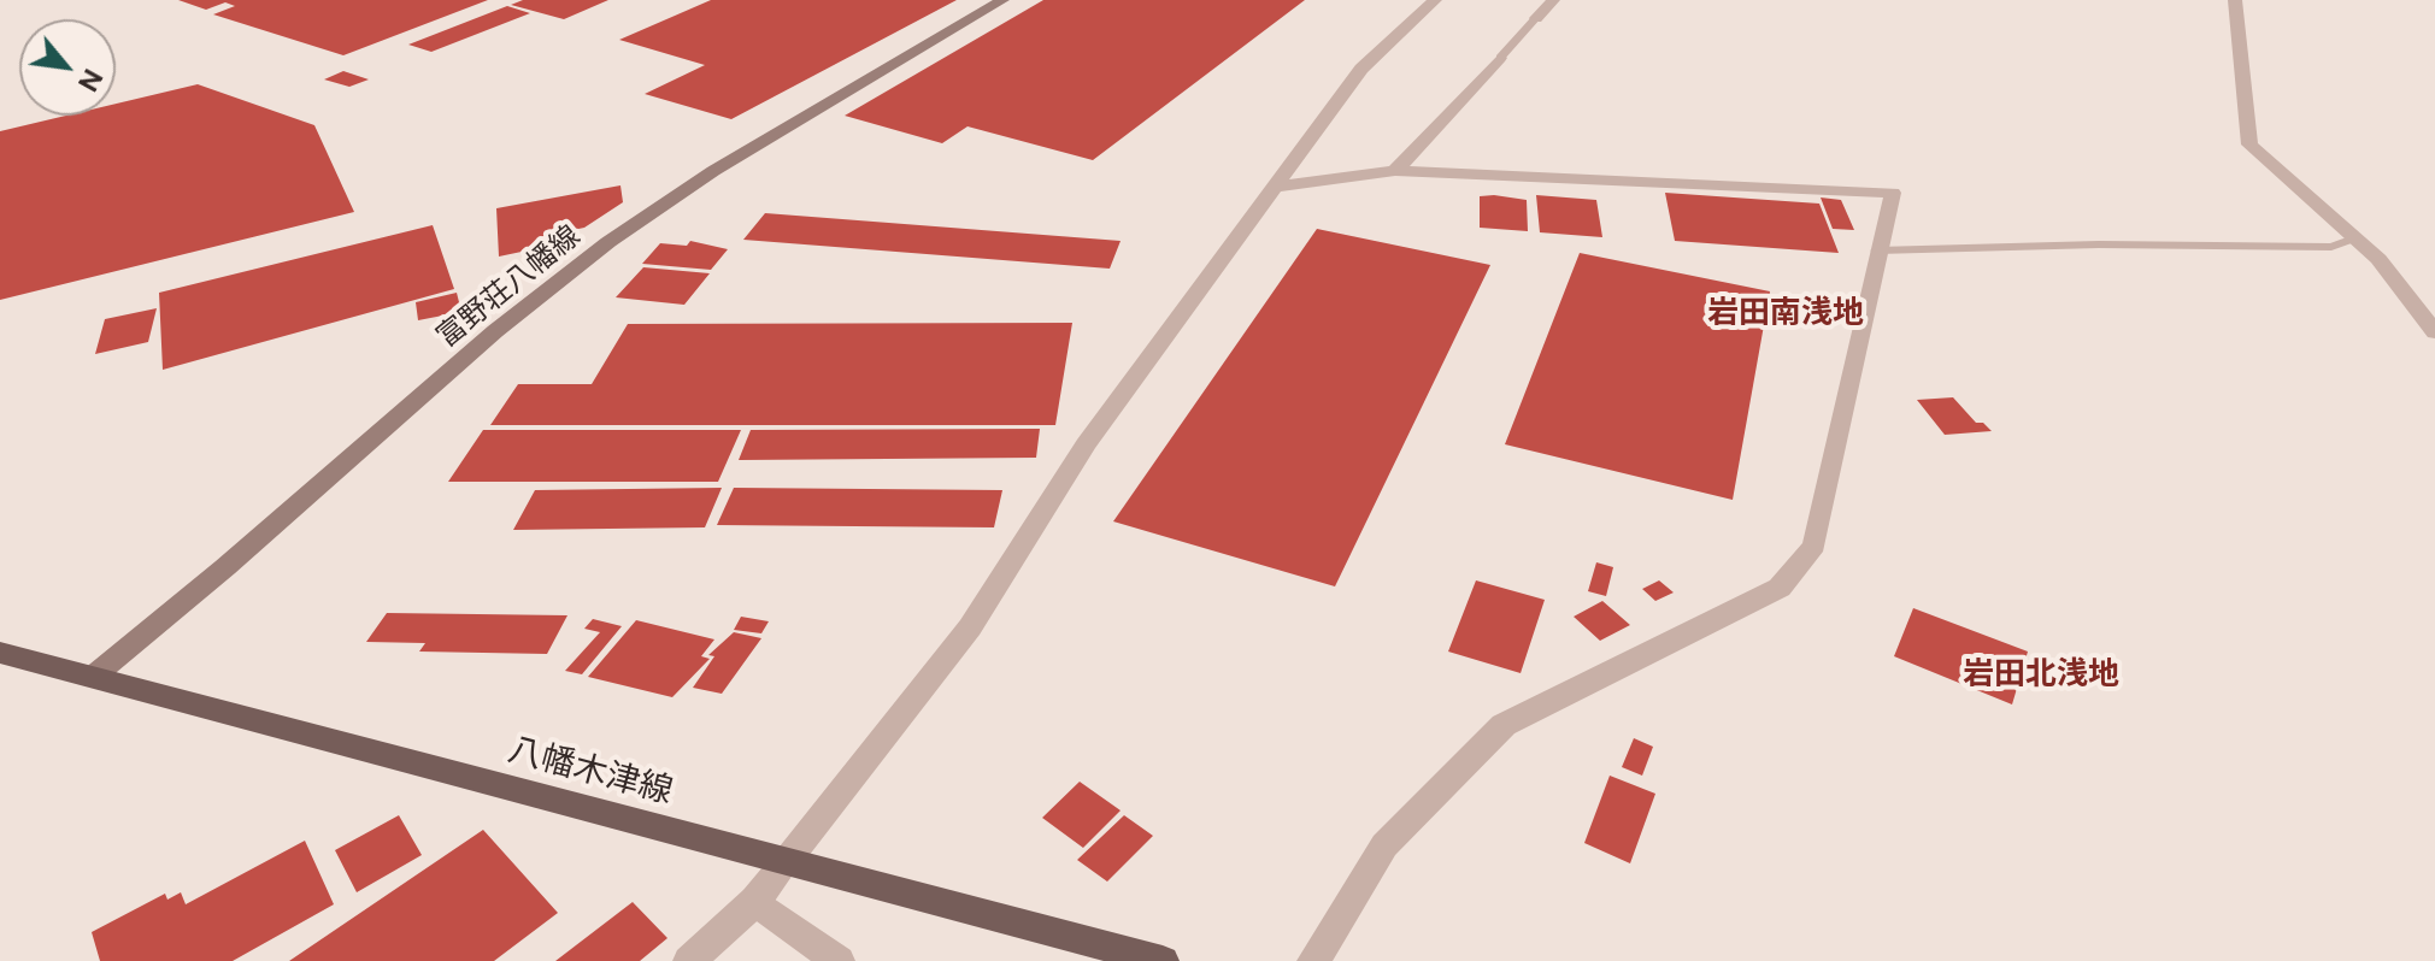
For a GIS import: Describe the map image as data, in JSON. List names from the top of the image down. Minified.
{"streets":{"main road":["富野荘八幡線","八幡木津線"]},"crossings":[["富野荘八幡線","八幡木津線"]],"districts":["岩田南浅地","岩田北浅地"],"north":"bottom right"}
